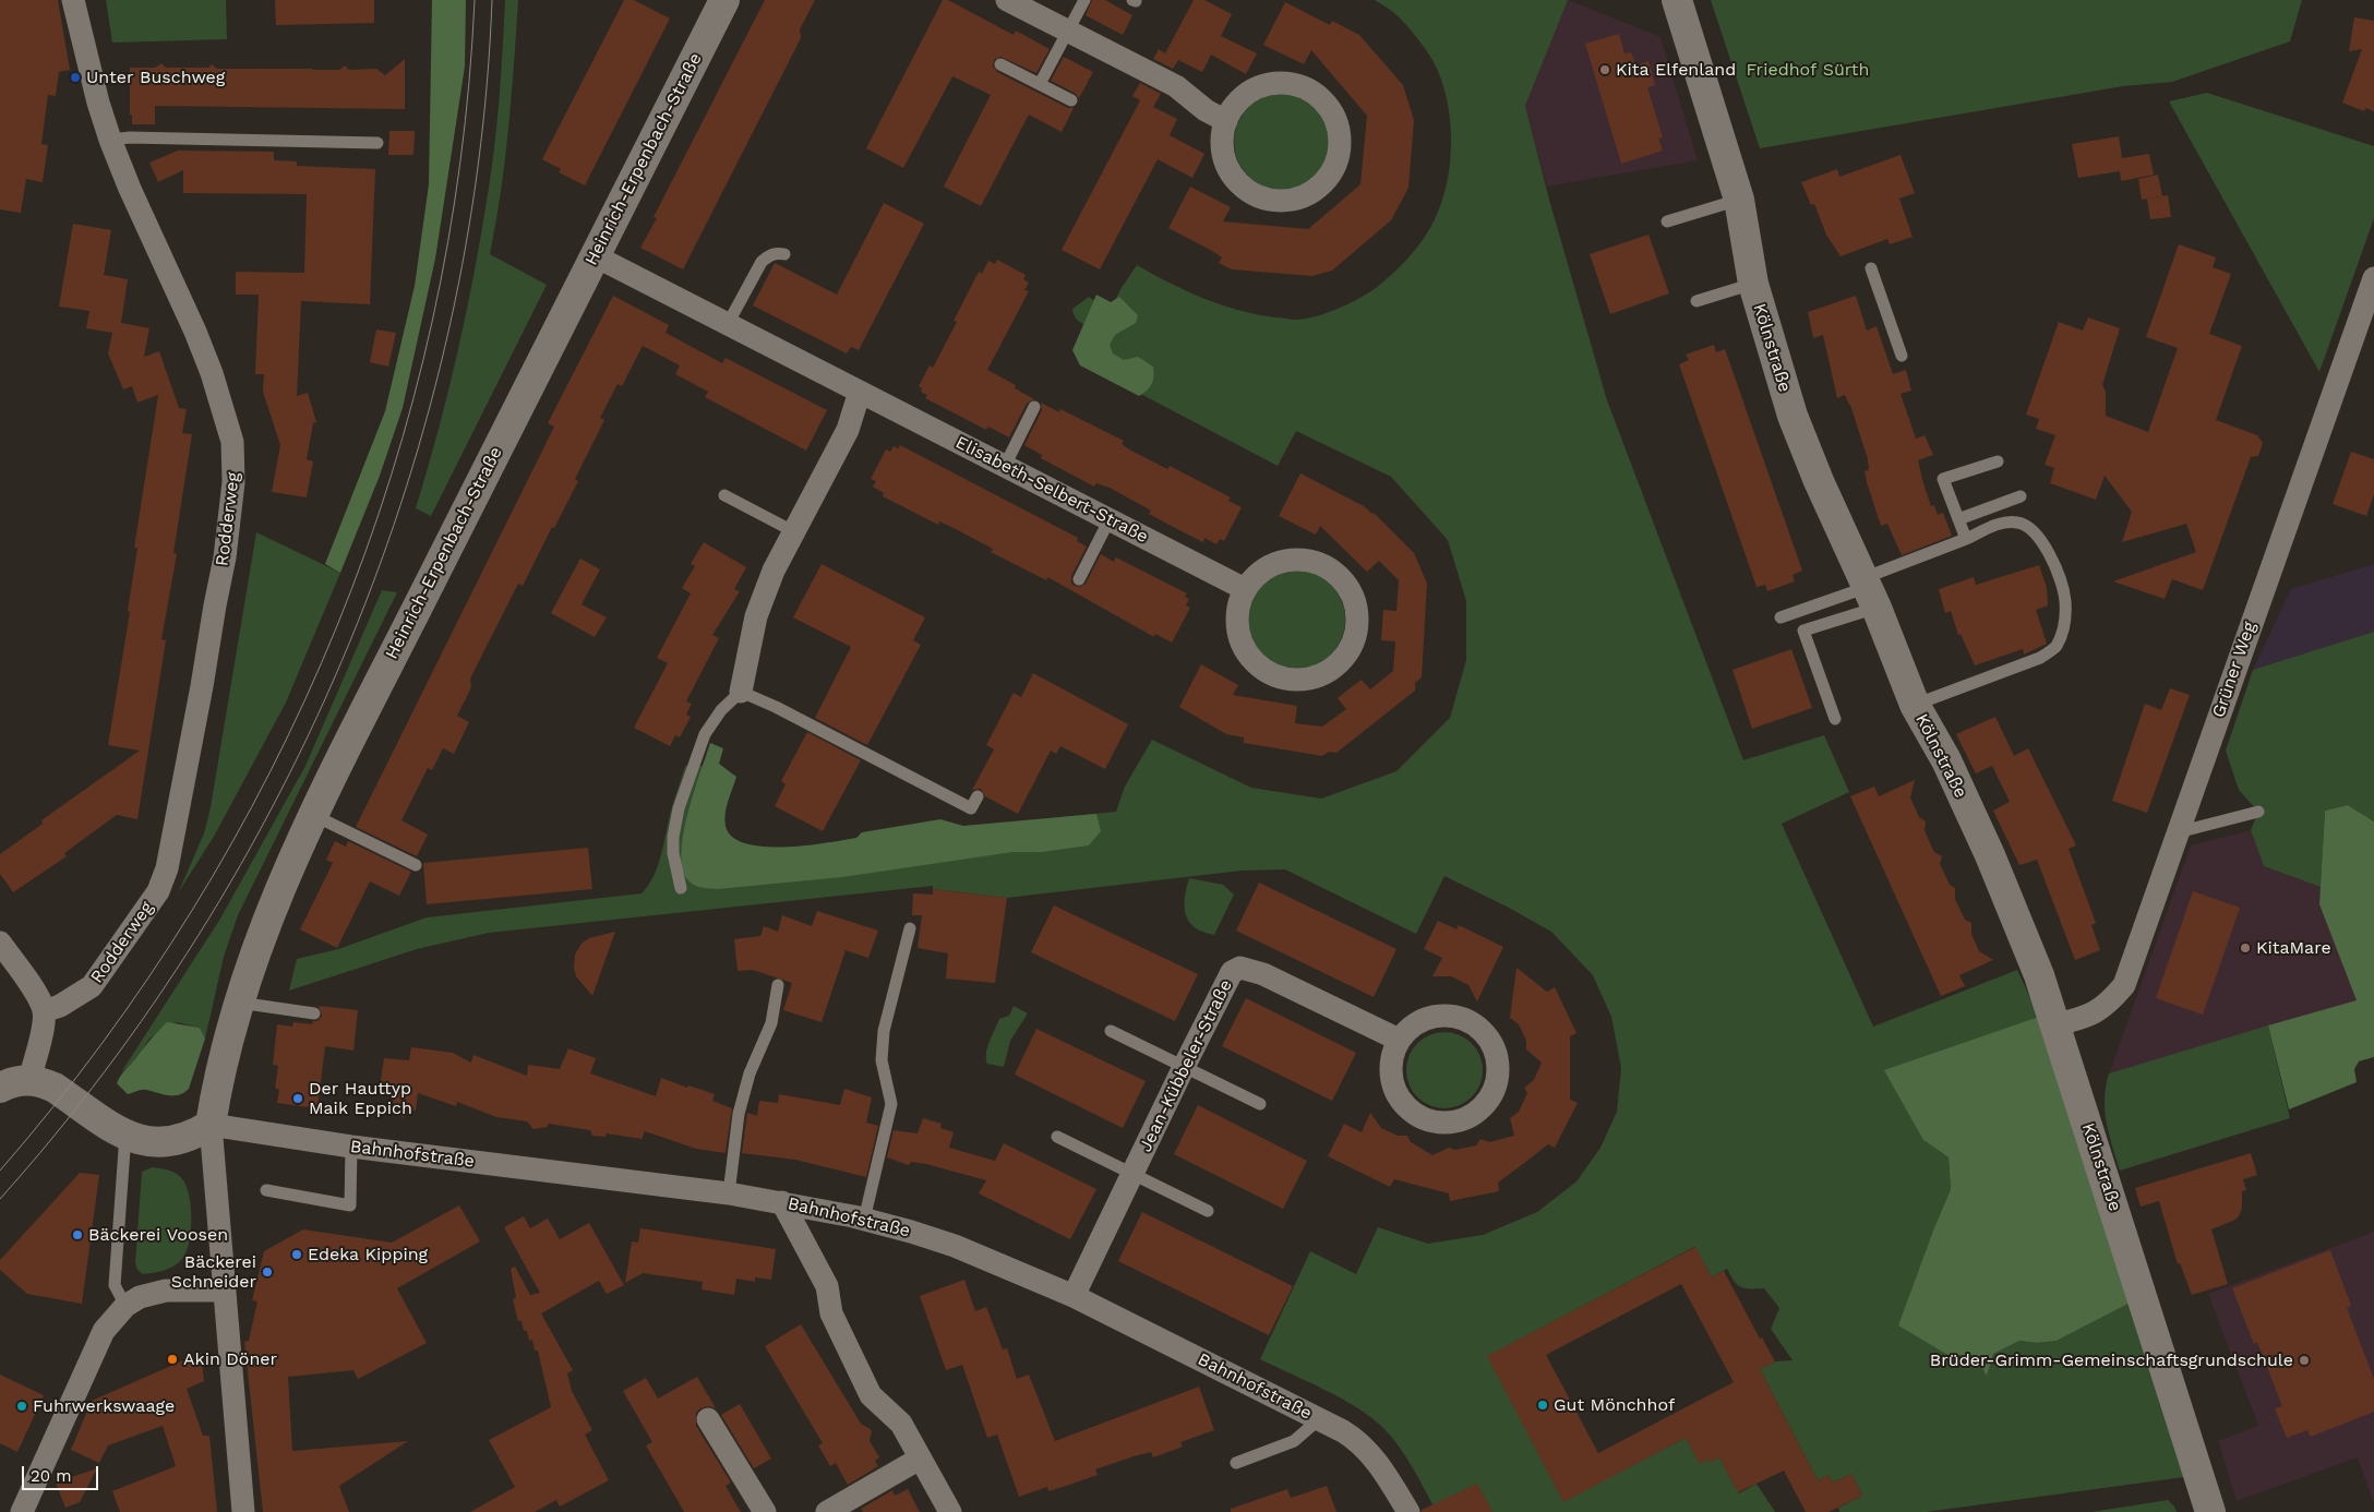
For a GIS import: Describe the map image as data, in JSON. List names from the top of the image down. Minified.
{"streets":{"street":["Heinrich-Erpenbach-Straße","Kölnstraße","Elisabeth-Selbert-Straße","Rodderweg","Grüner Weg","Jean-Kübbeler-Straße","Bahnhofstraße"]},"crossings":[["Heinrich-Erpenbach-Straße","Elisabeth-Selbert-Straße"],["Heinrich-Erpenbach-Straße","Bahnhofstraße"],["Kölnstraße","Grüner Weg"],["Jean-Kübbeler-Straße","Bahnhofstraße"]],"parks":["Friedhof Sürth"],"places":["Kita Elfenland","Unter Buschweg","KitaMare","Der Hauttyp Maik Eppich","Bäckerei Voosen","Edeka Kipping","Bäckerei Schneider","Akin Döner","Brüder-Grimm-Gemeinschaftsgrundschule","Gut Mönchhof","Fuhrwerkswaage"],"scale_bar":"20 m"}
